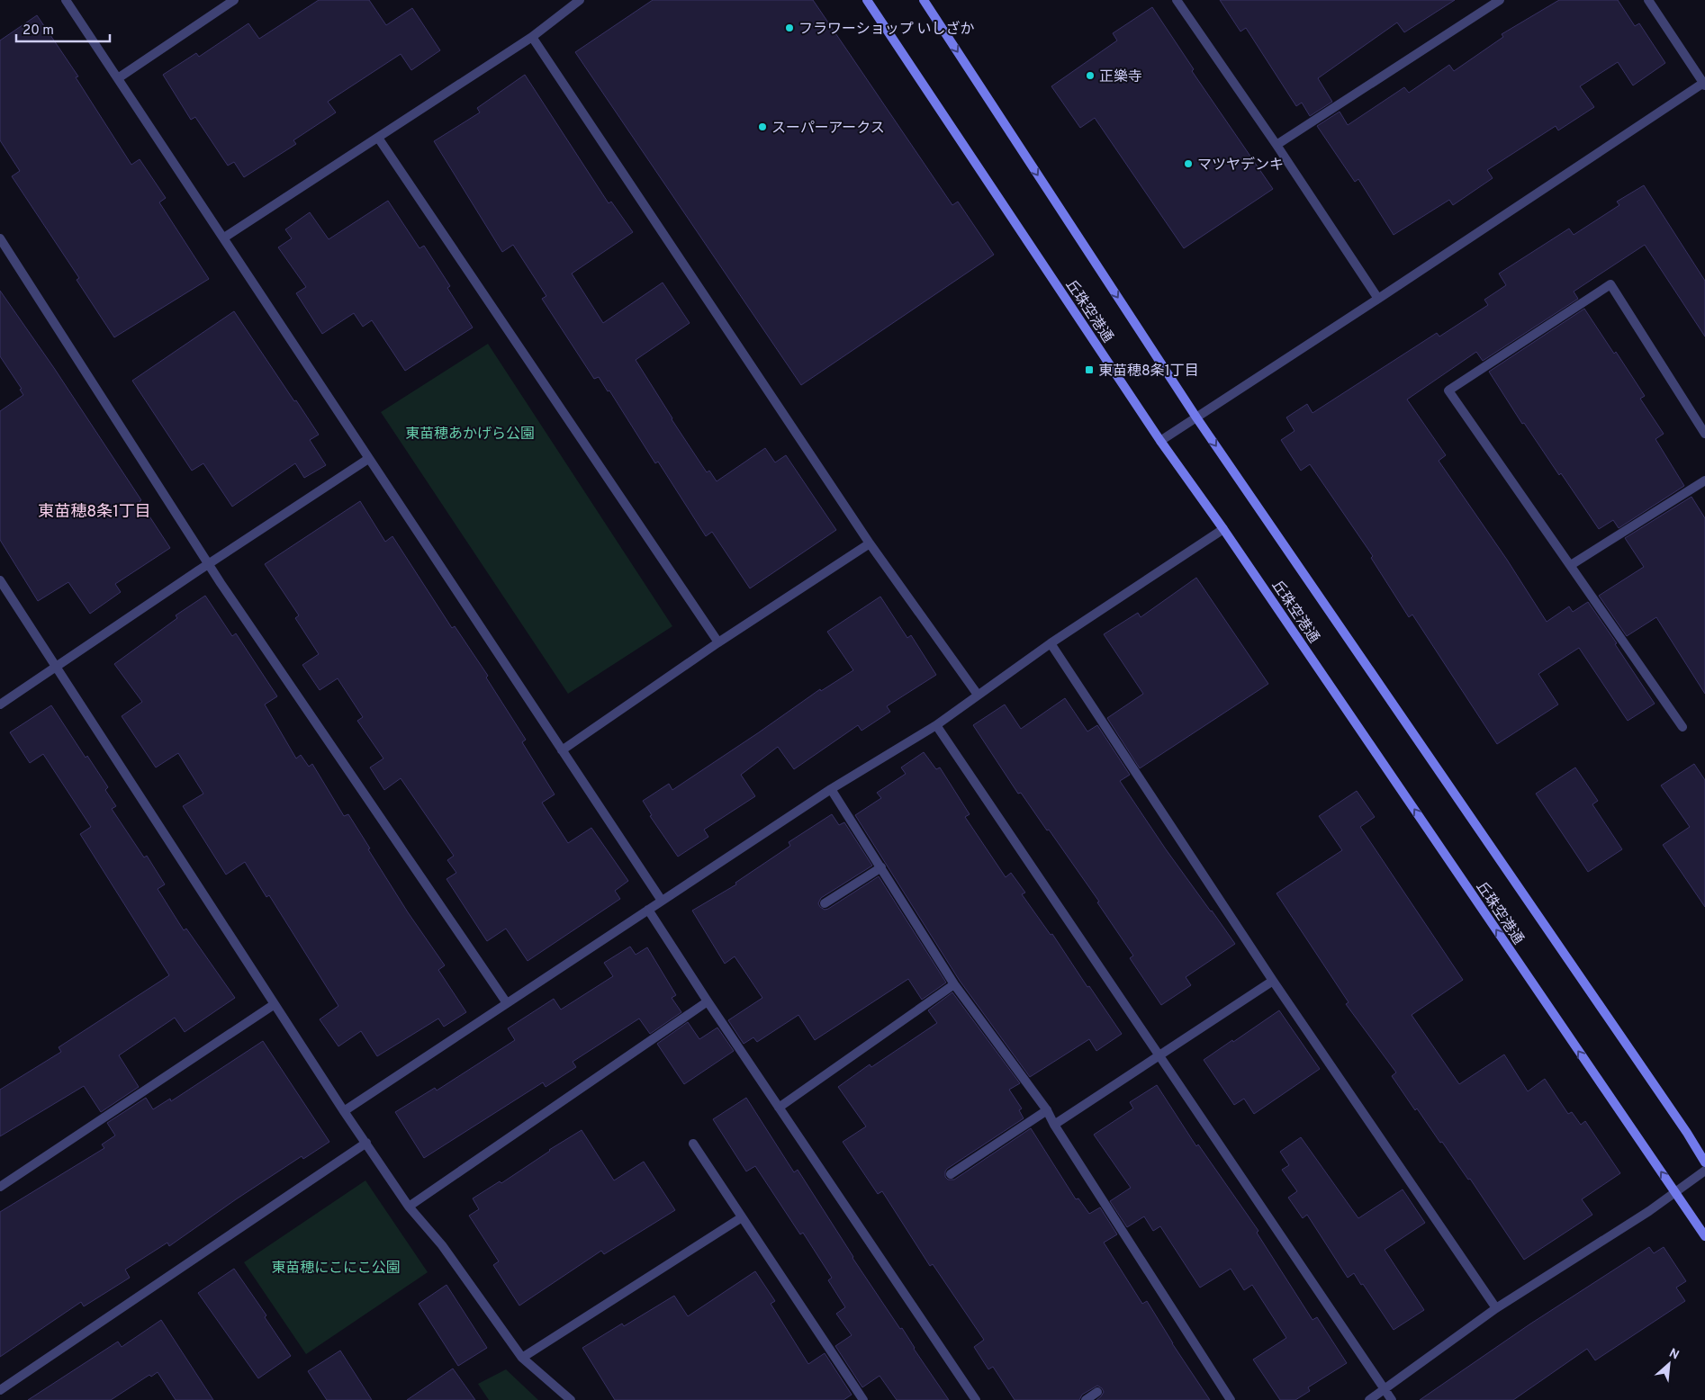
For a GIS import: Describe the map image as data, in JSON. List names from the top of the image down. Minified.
{"streets":{"main road":["丘珠空港通"]},"districts":["東苗穂8条1丁目"],"parks":["東苗穂あかげら公園","東苗穂にこにこ公園"],"places":{"other":["フラワーショップ いしざか","正樂寺","スーパーアークス","マツヤデンキ"],"transit":["東苗穂8条1丁目"]},"scale_bar":"20 m","north":"top right"}
